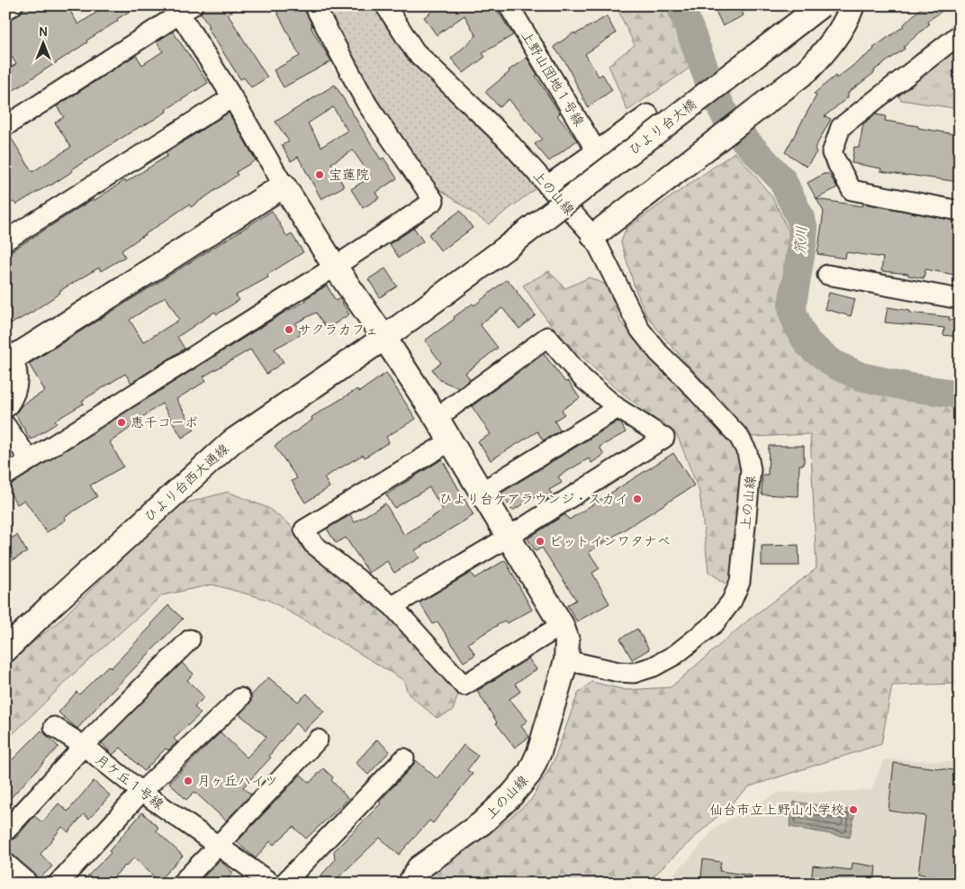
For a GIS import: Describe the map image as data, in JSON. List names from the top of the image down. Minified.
{"streets":{"street":["上野山団地１号線","ひより台大橋","上の山線","ひより台西大通線","月ケ丘１号線"]},"crossings":[["ひより台大橋","ひより台西大通線"]],"water":["笊川"],"places":["宝蓮院","サクラカフェ","恵千コーポ","ひより台ケアラウンジ・スカイ","ピットインワタナベ","月ヶ丘ハイツ","仙台市立上野山小学校"],"north":"top"}
